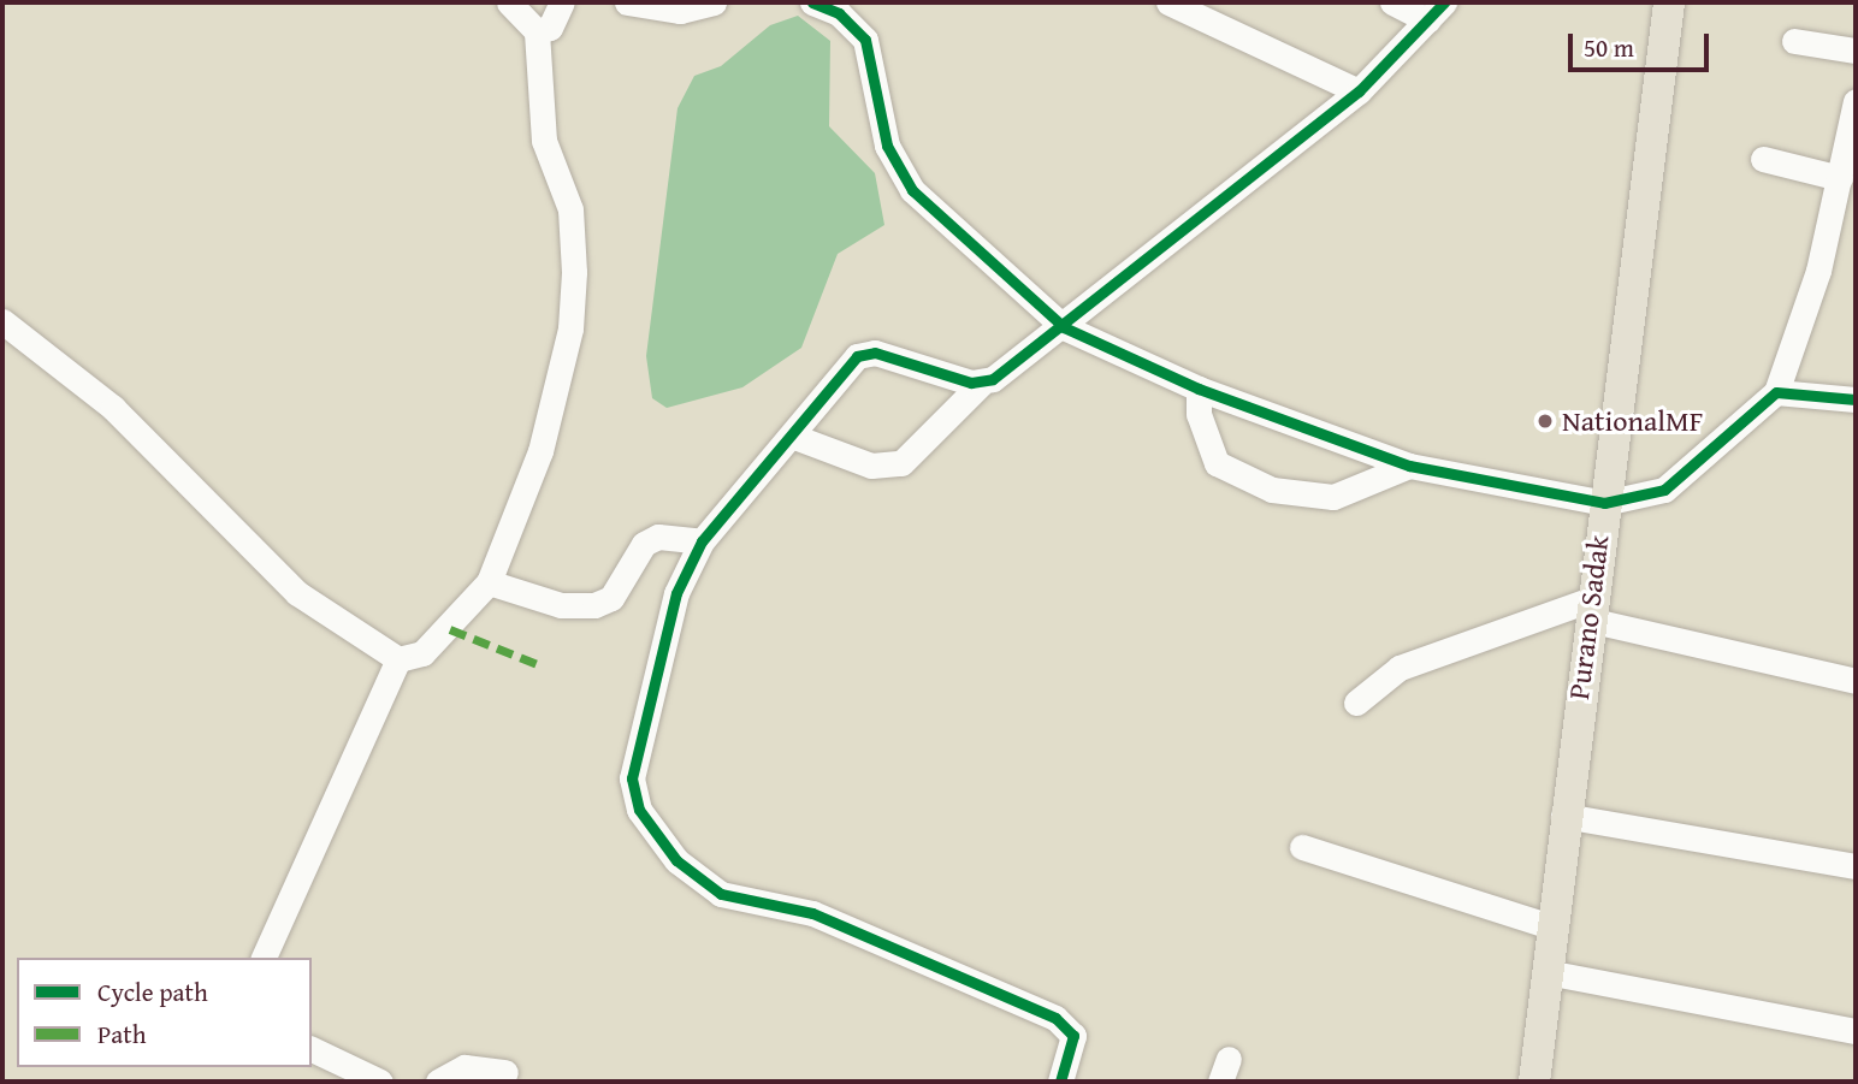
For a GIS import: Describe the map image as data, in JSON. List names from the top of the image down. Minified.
{"streets":{"main road":["Purano Sadak"]},"places":["NationalMF"],"legend":["Cycle path","Path"],"scale_bar":"50 m"}
